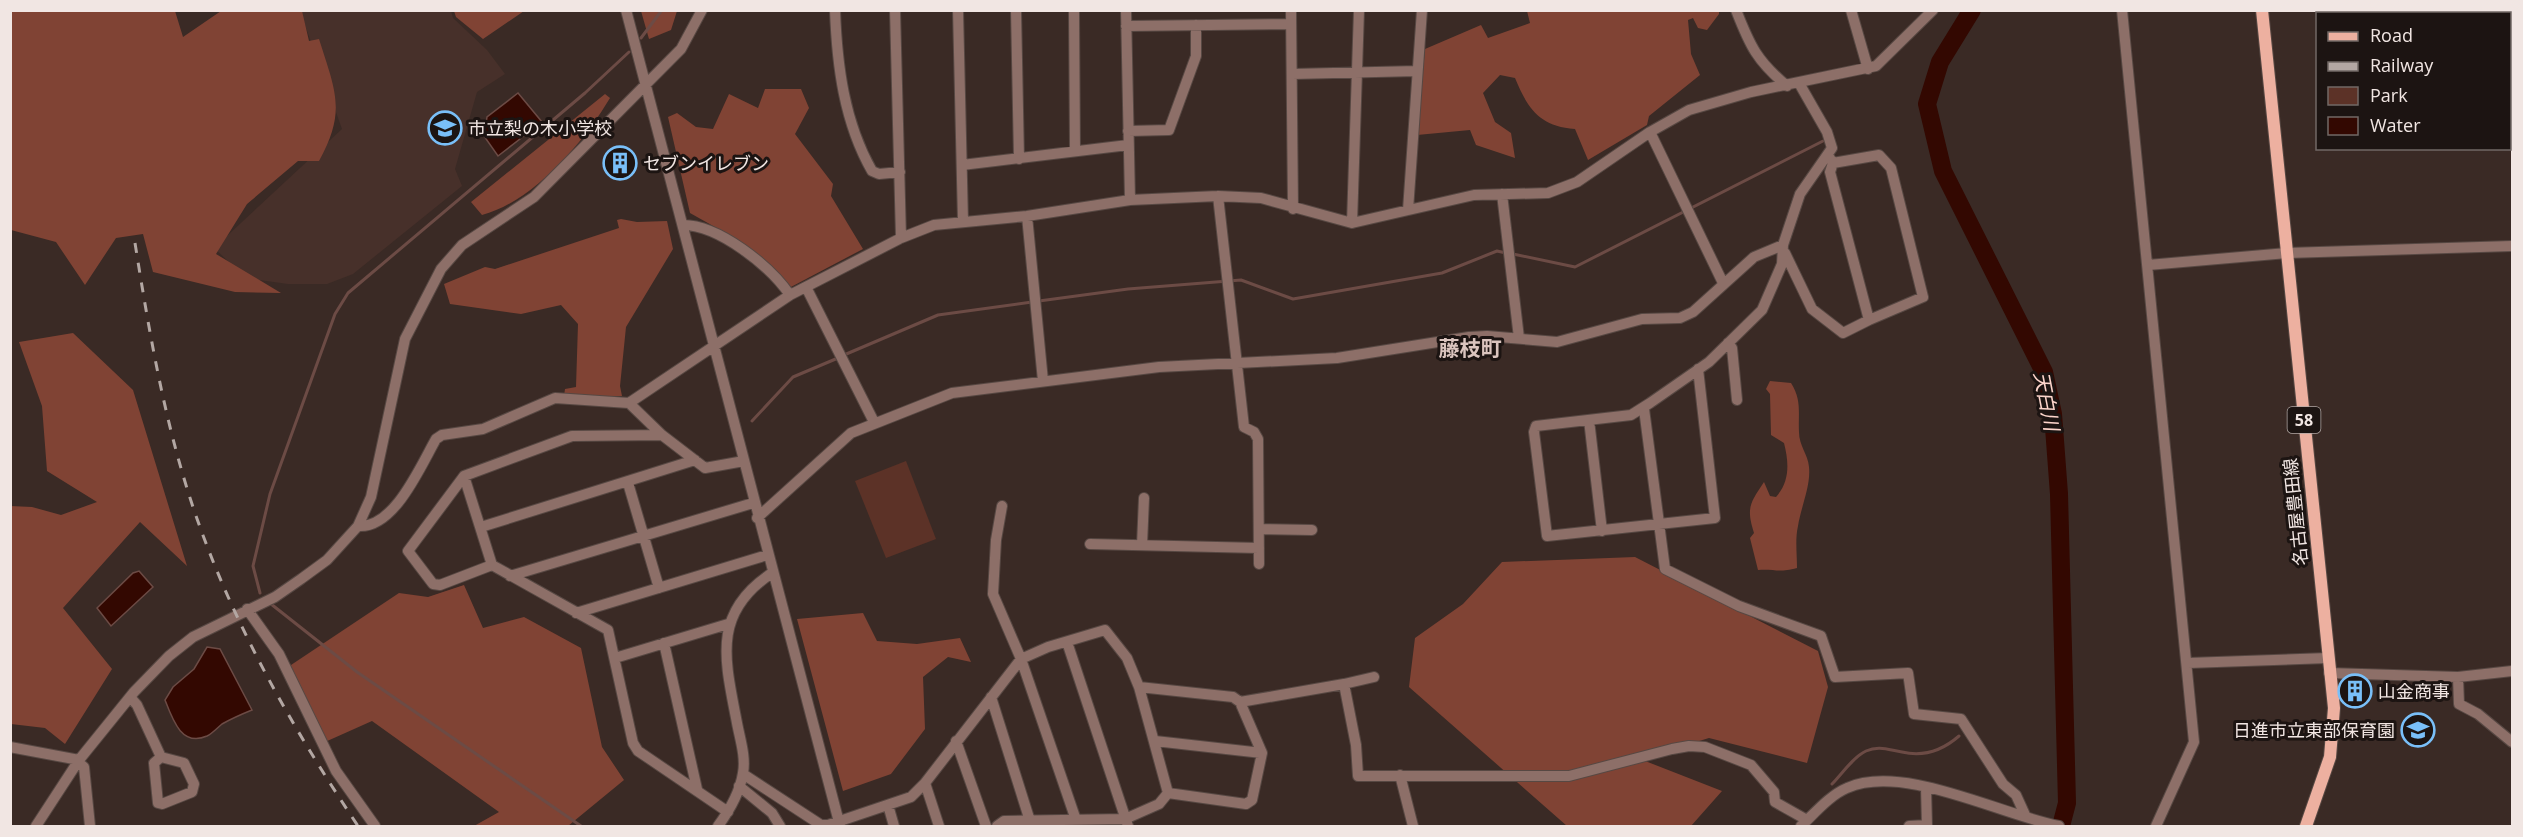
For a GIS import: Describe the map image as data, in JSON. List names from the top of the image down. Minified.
{"streets":{"main road":["58","名古屋豊田線"]},"districts":["藤枝町"],"water":["天白川"],"places":{"school or university":["市立梨の木小学校","日進市立東部保育園"],"building":["セブンイレブン","山金商事"]},"legend":["Road","Railway","Park","Water"]}
